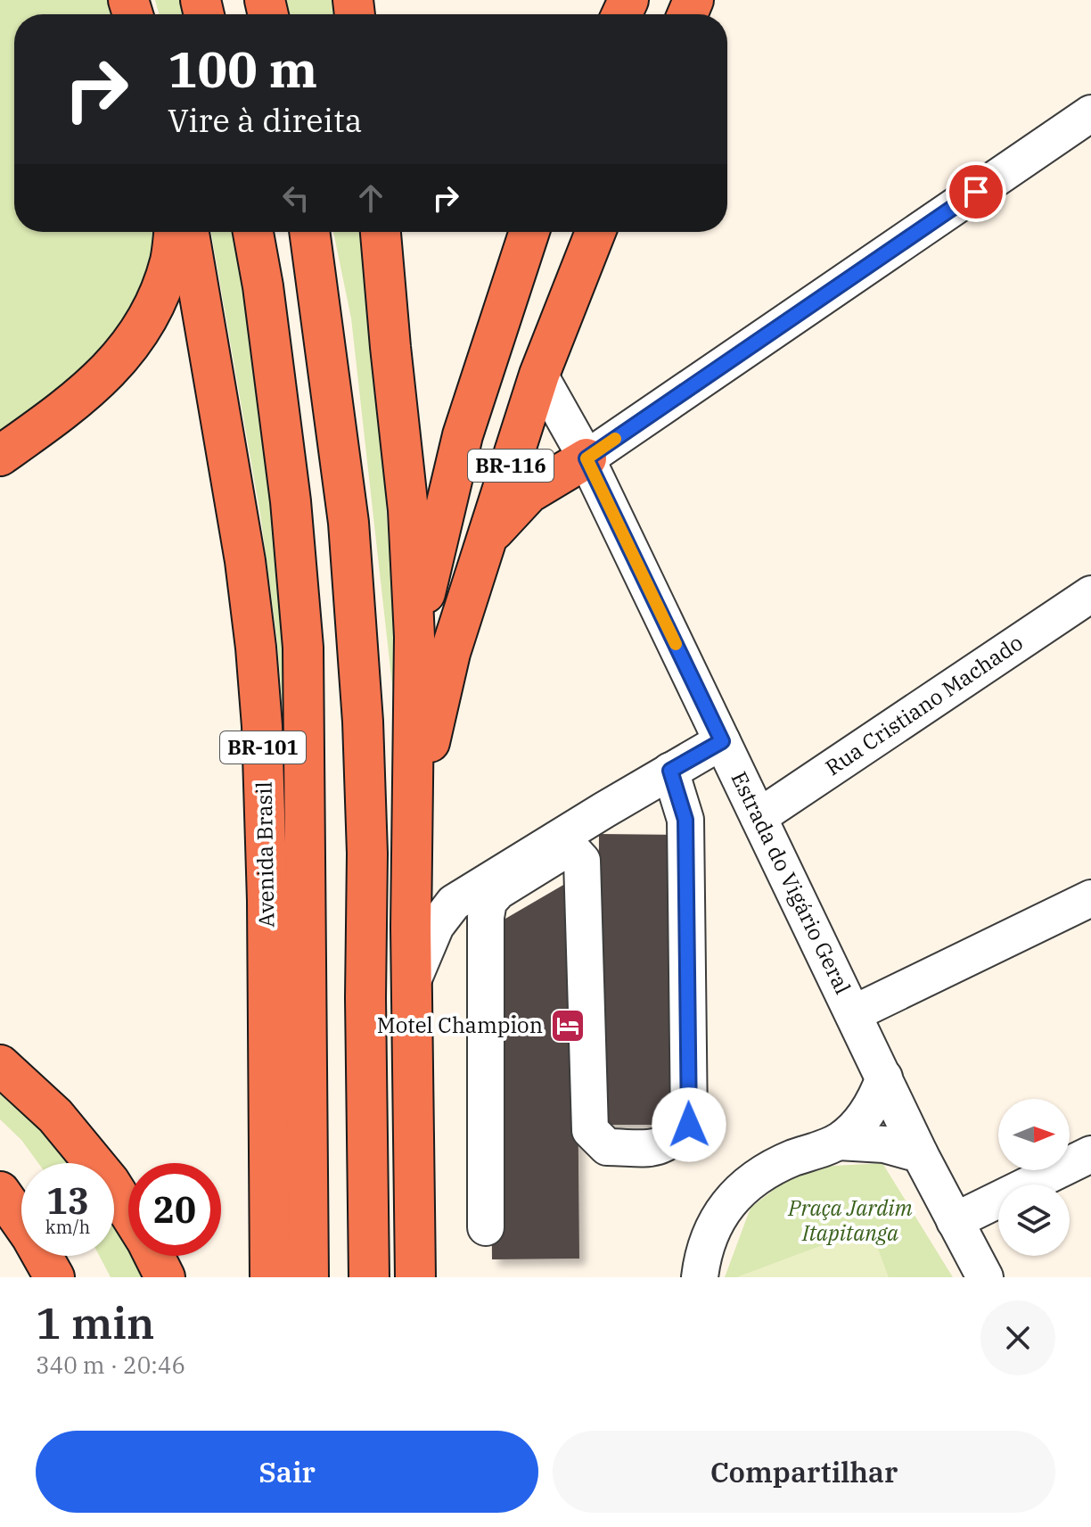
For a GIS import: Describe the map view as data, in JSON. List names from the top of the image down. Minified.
{"streets":{"highway":["BR-116","BR-101","Avenida Brasil"],"street":["Rua Cristiano Machado","Estrada do Vigário Geral"]},"crossings":[["BR-116","Estrada do Vigário Geral"],["Rua Cristiano Machado","Estrada do Vigário Geral"]],"parks":["Praça Jardim Itapitanga"],"places":{"hotel":["Motel Champion"]},"north":"right","page":{"turn":["100 m","Vire à direita"],"speed":"13 km/h","limit":"20","heading":["1 min","340 m · 20:46"],"buttons":["Sair","Compartilhar"]}}
